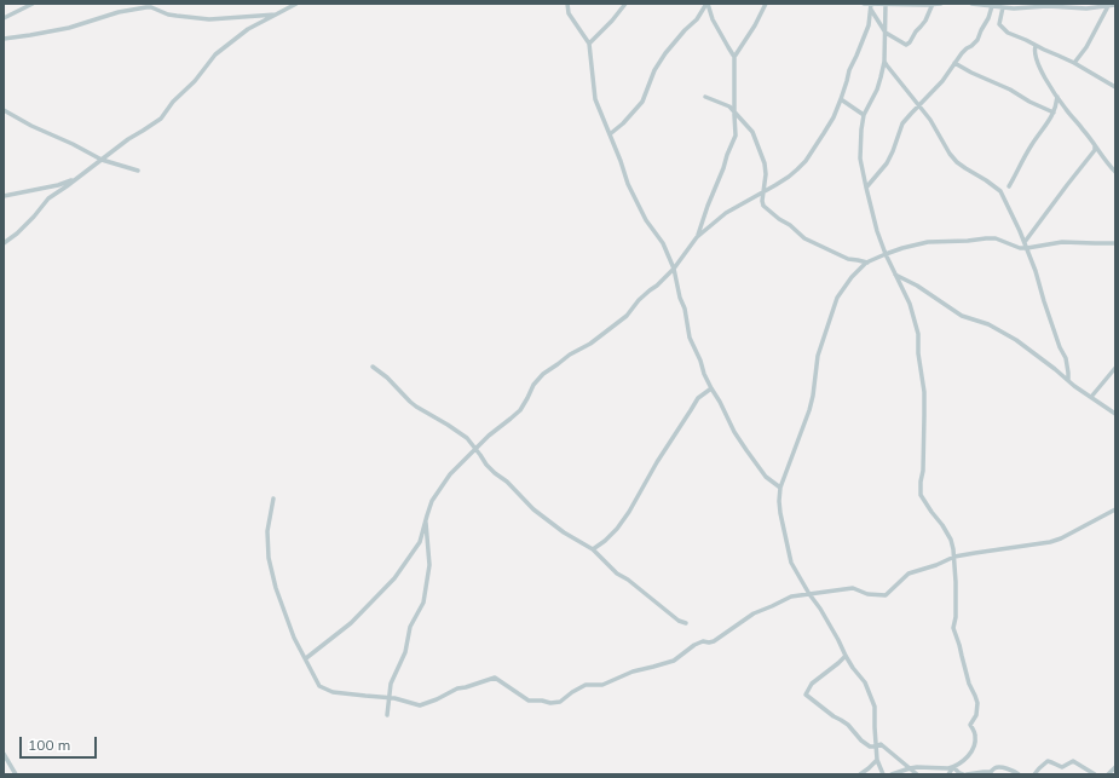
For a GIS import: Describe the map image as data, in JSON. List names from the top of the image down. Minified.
{"scale_bar":"100 m"}
